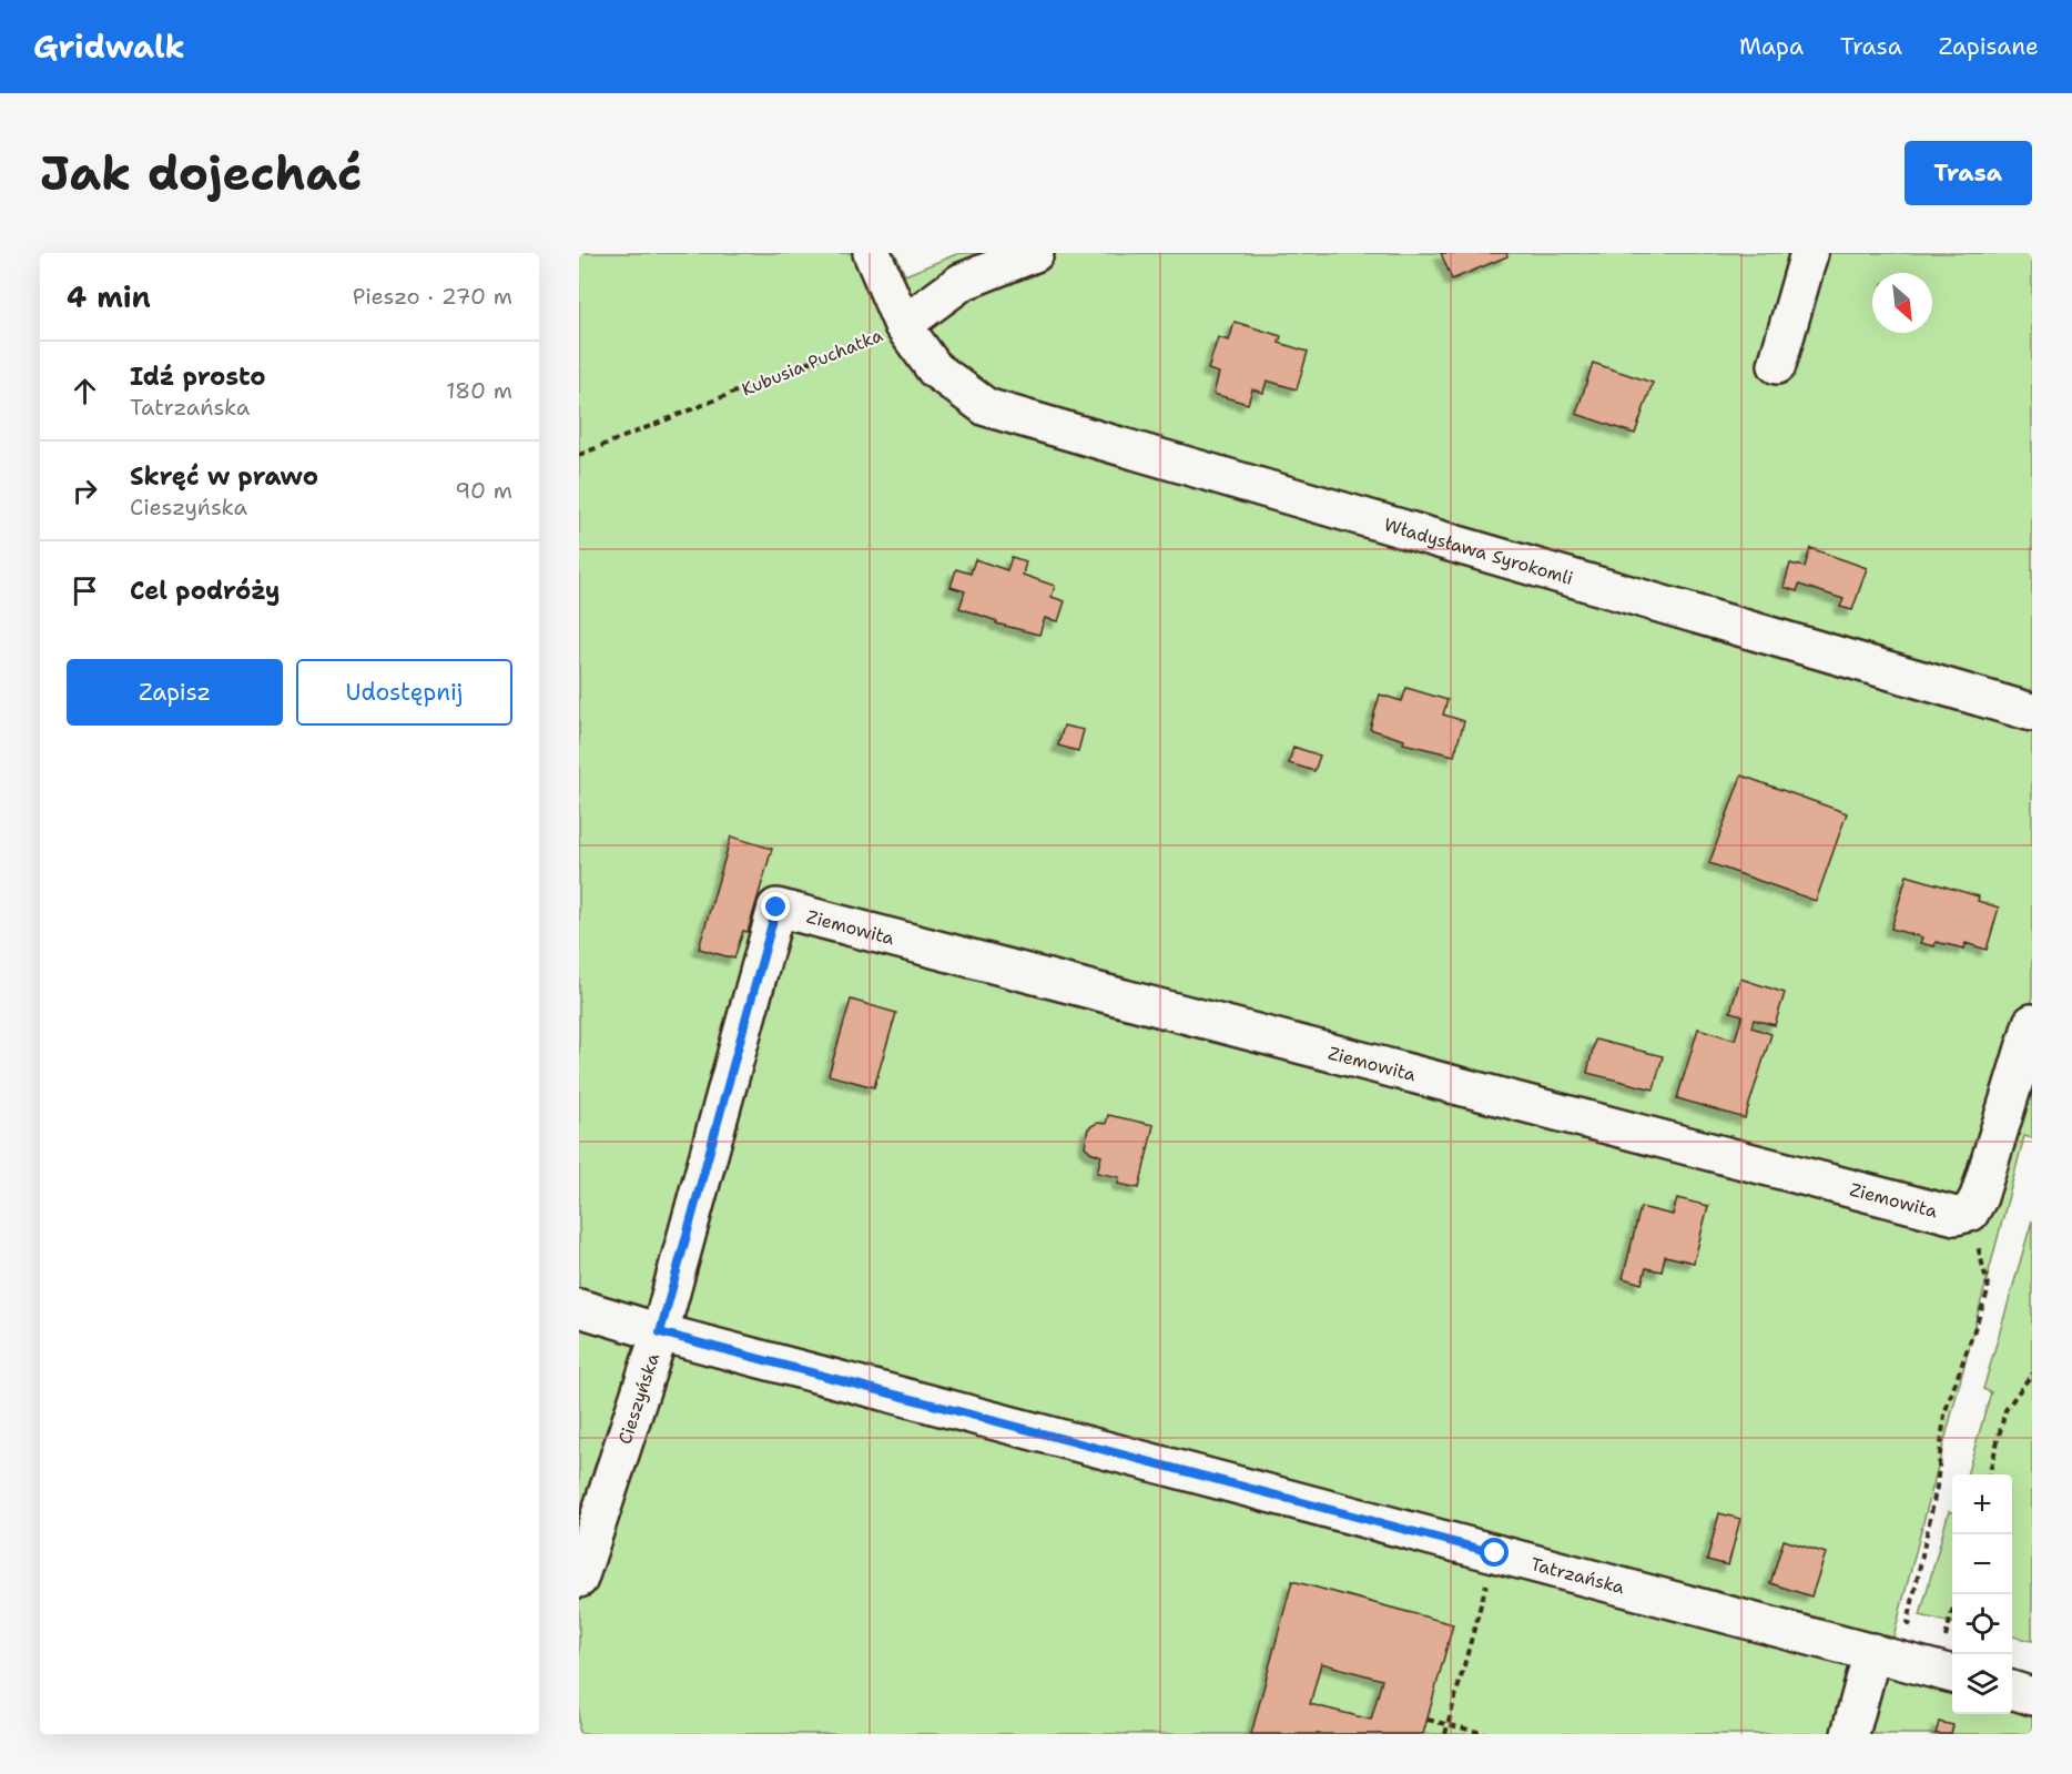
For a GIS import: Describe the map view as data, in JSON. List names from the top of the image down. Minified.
{"streets":{"street":["Kubusia Puchatka","Władysława Syrokomli","Ziemowita","Cieszyńska","Tatrzańska"]},"crossings":[["Kubusia Puchatka","Władysława Syrokomli"],["Ziemowita","Cieszyńska"],["Cieszyńska","Tatrzańska"]],"north":"bottom right","page":{"header":"Gridwalk","nav":["Mapa","Trasa","Zapisane"],"buttons":["Trasa",["Zapisz","Udostępnij"]],"title":"Jak dojechać","heading":["4 min","Pieszo · 270 m"],"list":[["Idź prosto","Tatrzańska","180 m"],["Skręć w prawo","Cieszyńska","90 m"],"Cel podróży"],"map_buttons":["+","−"]}}
